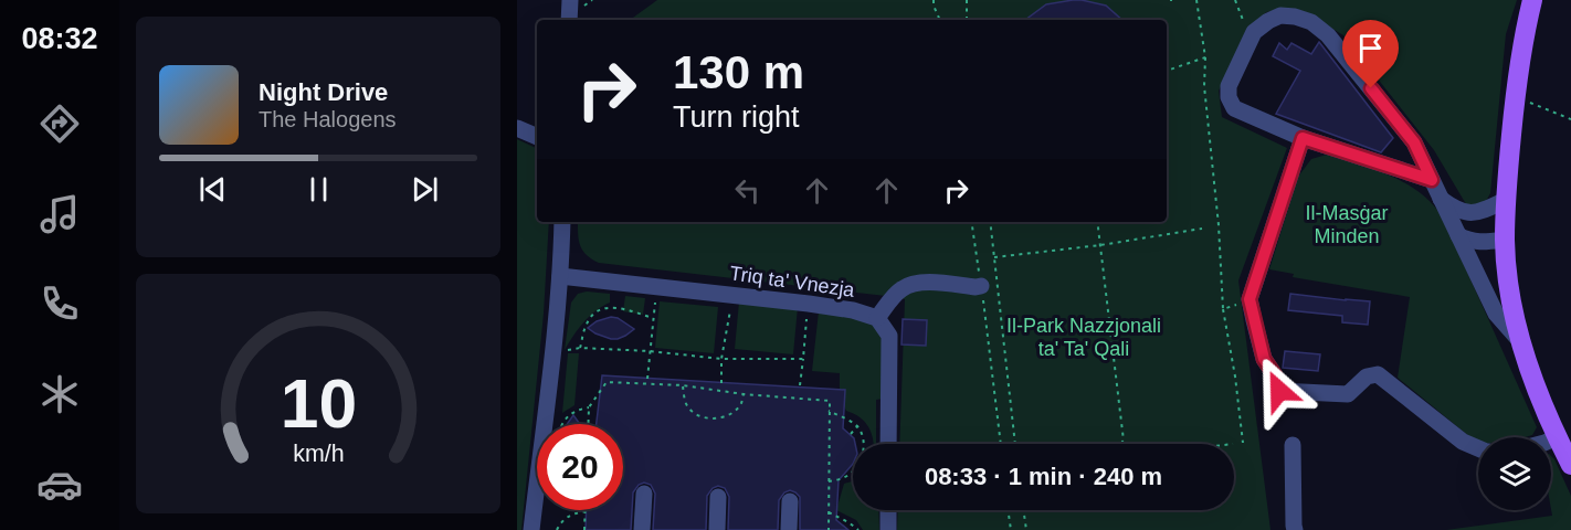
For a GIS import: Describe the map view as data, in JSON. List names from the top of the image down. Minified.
{"streets":{"street":["Triq ta' Vnezja"]},"parks":["Il-Masġar Minden","Il-Park Nazzjonali ta' Ta' Qali"],"page":{"tabs":"08:32","turn":["130 m","Turn right"],"song":["Night Drive","The Halogens"],"limit":"20","trip":"08:33 · 1 min · 240 m","gauge":["10","km/h"]}}
